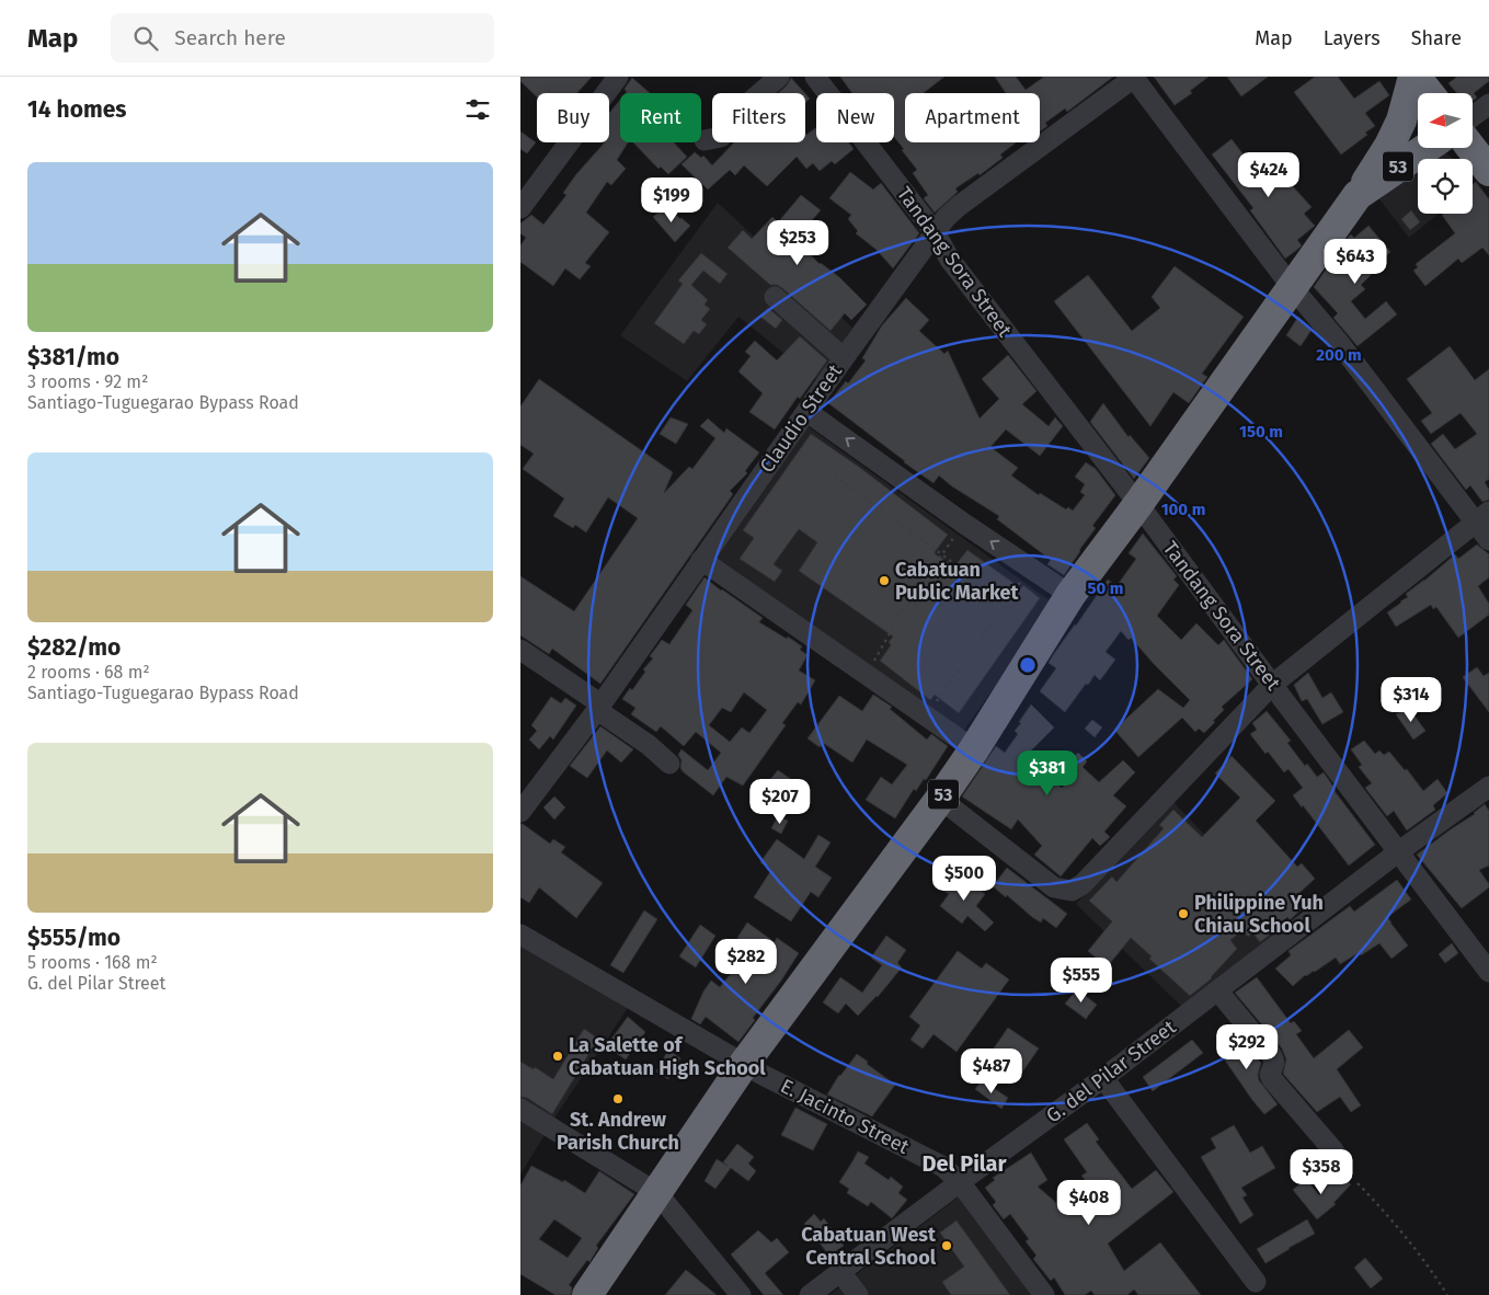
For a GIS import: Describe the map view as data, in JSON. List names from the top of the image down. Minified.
{"streets":{"highway":["53"],"street":["Tandang Sora Street","Claudio Street","G. del Pilar Street","E. Jacinto Street"]},"crossings":[["53","Tandang Sora Street"],["53","E. Jacinto Street"],["Tandang Sora Street","Claudio Street"],["Tandang Sora Street","G. del Pilar Street"],["G. del Pilar Street","E. Jacinto Street"]],"districts":["Del Pilar"],"places":["Cabatuan Public Market","Philippine Yuh Chiau School","La Salette of Cabatuan High School","St. Andrew Parish Church","Cabatuan West Central School"],"north":"left","page":{"header":"Map","search":"Search here","nav":["Map","Layers","Share"],"heading":"14 homes","chip":["Buy","Rent","Filters","New","Apartment"],"list":[{"name":"$381/mo","note":"3 rooms · 92 m² · Santiago-Tuguegarao Bypass Road"},{"name":"$282/mo","note":"2 rooms · 68 m² · Santiago-Tuguegarao Bypass Road"},{"name":"$555/mo","note":"5 rooms · 168 m² · G. del Pilar Street"}],"price":["$424","$199","$253","$643","$314","$381","$207","$500","$282","$555","$292","$487","$358","$408"]},"rings":["200 m","150 m","100 m","50 m"]}
